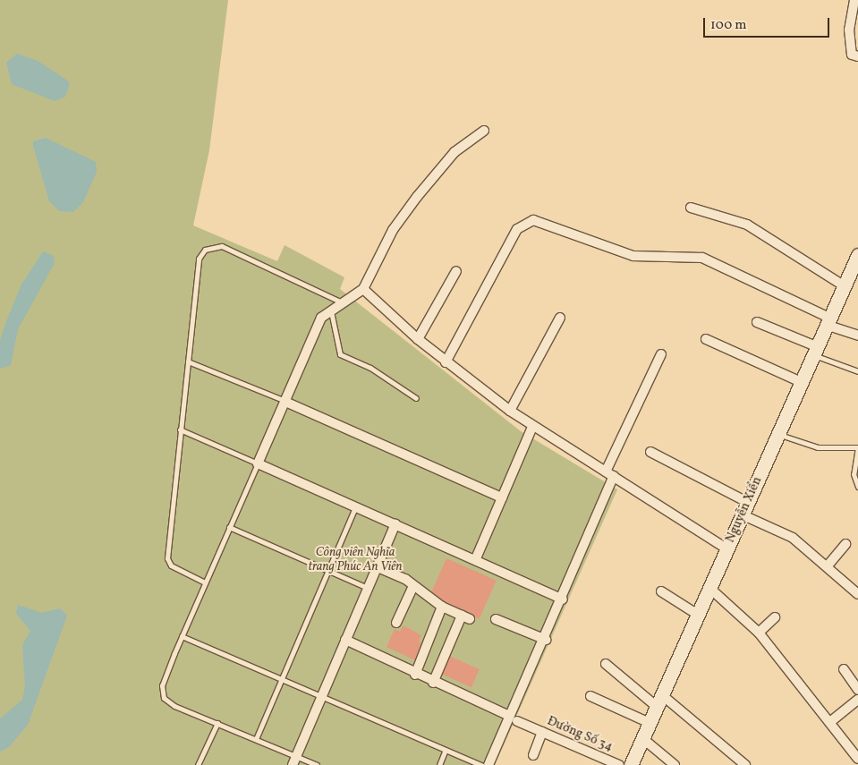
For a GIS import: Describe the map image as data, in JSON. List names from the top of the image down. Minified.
{"streets":{"main road":["Nguyễn Xiển"],"street":["Đường Số 34"]},"parks":["Công viên Nghĩa trang Phúc An Viên"],"scale_bar":"100 m"}
